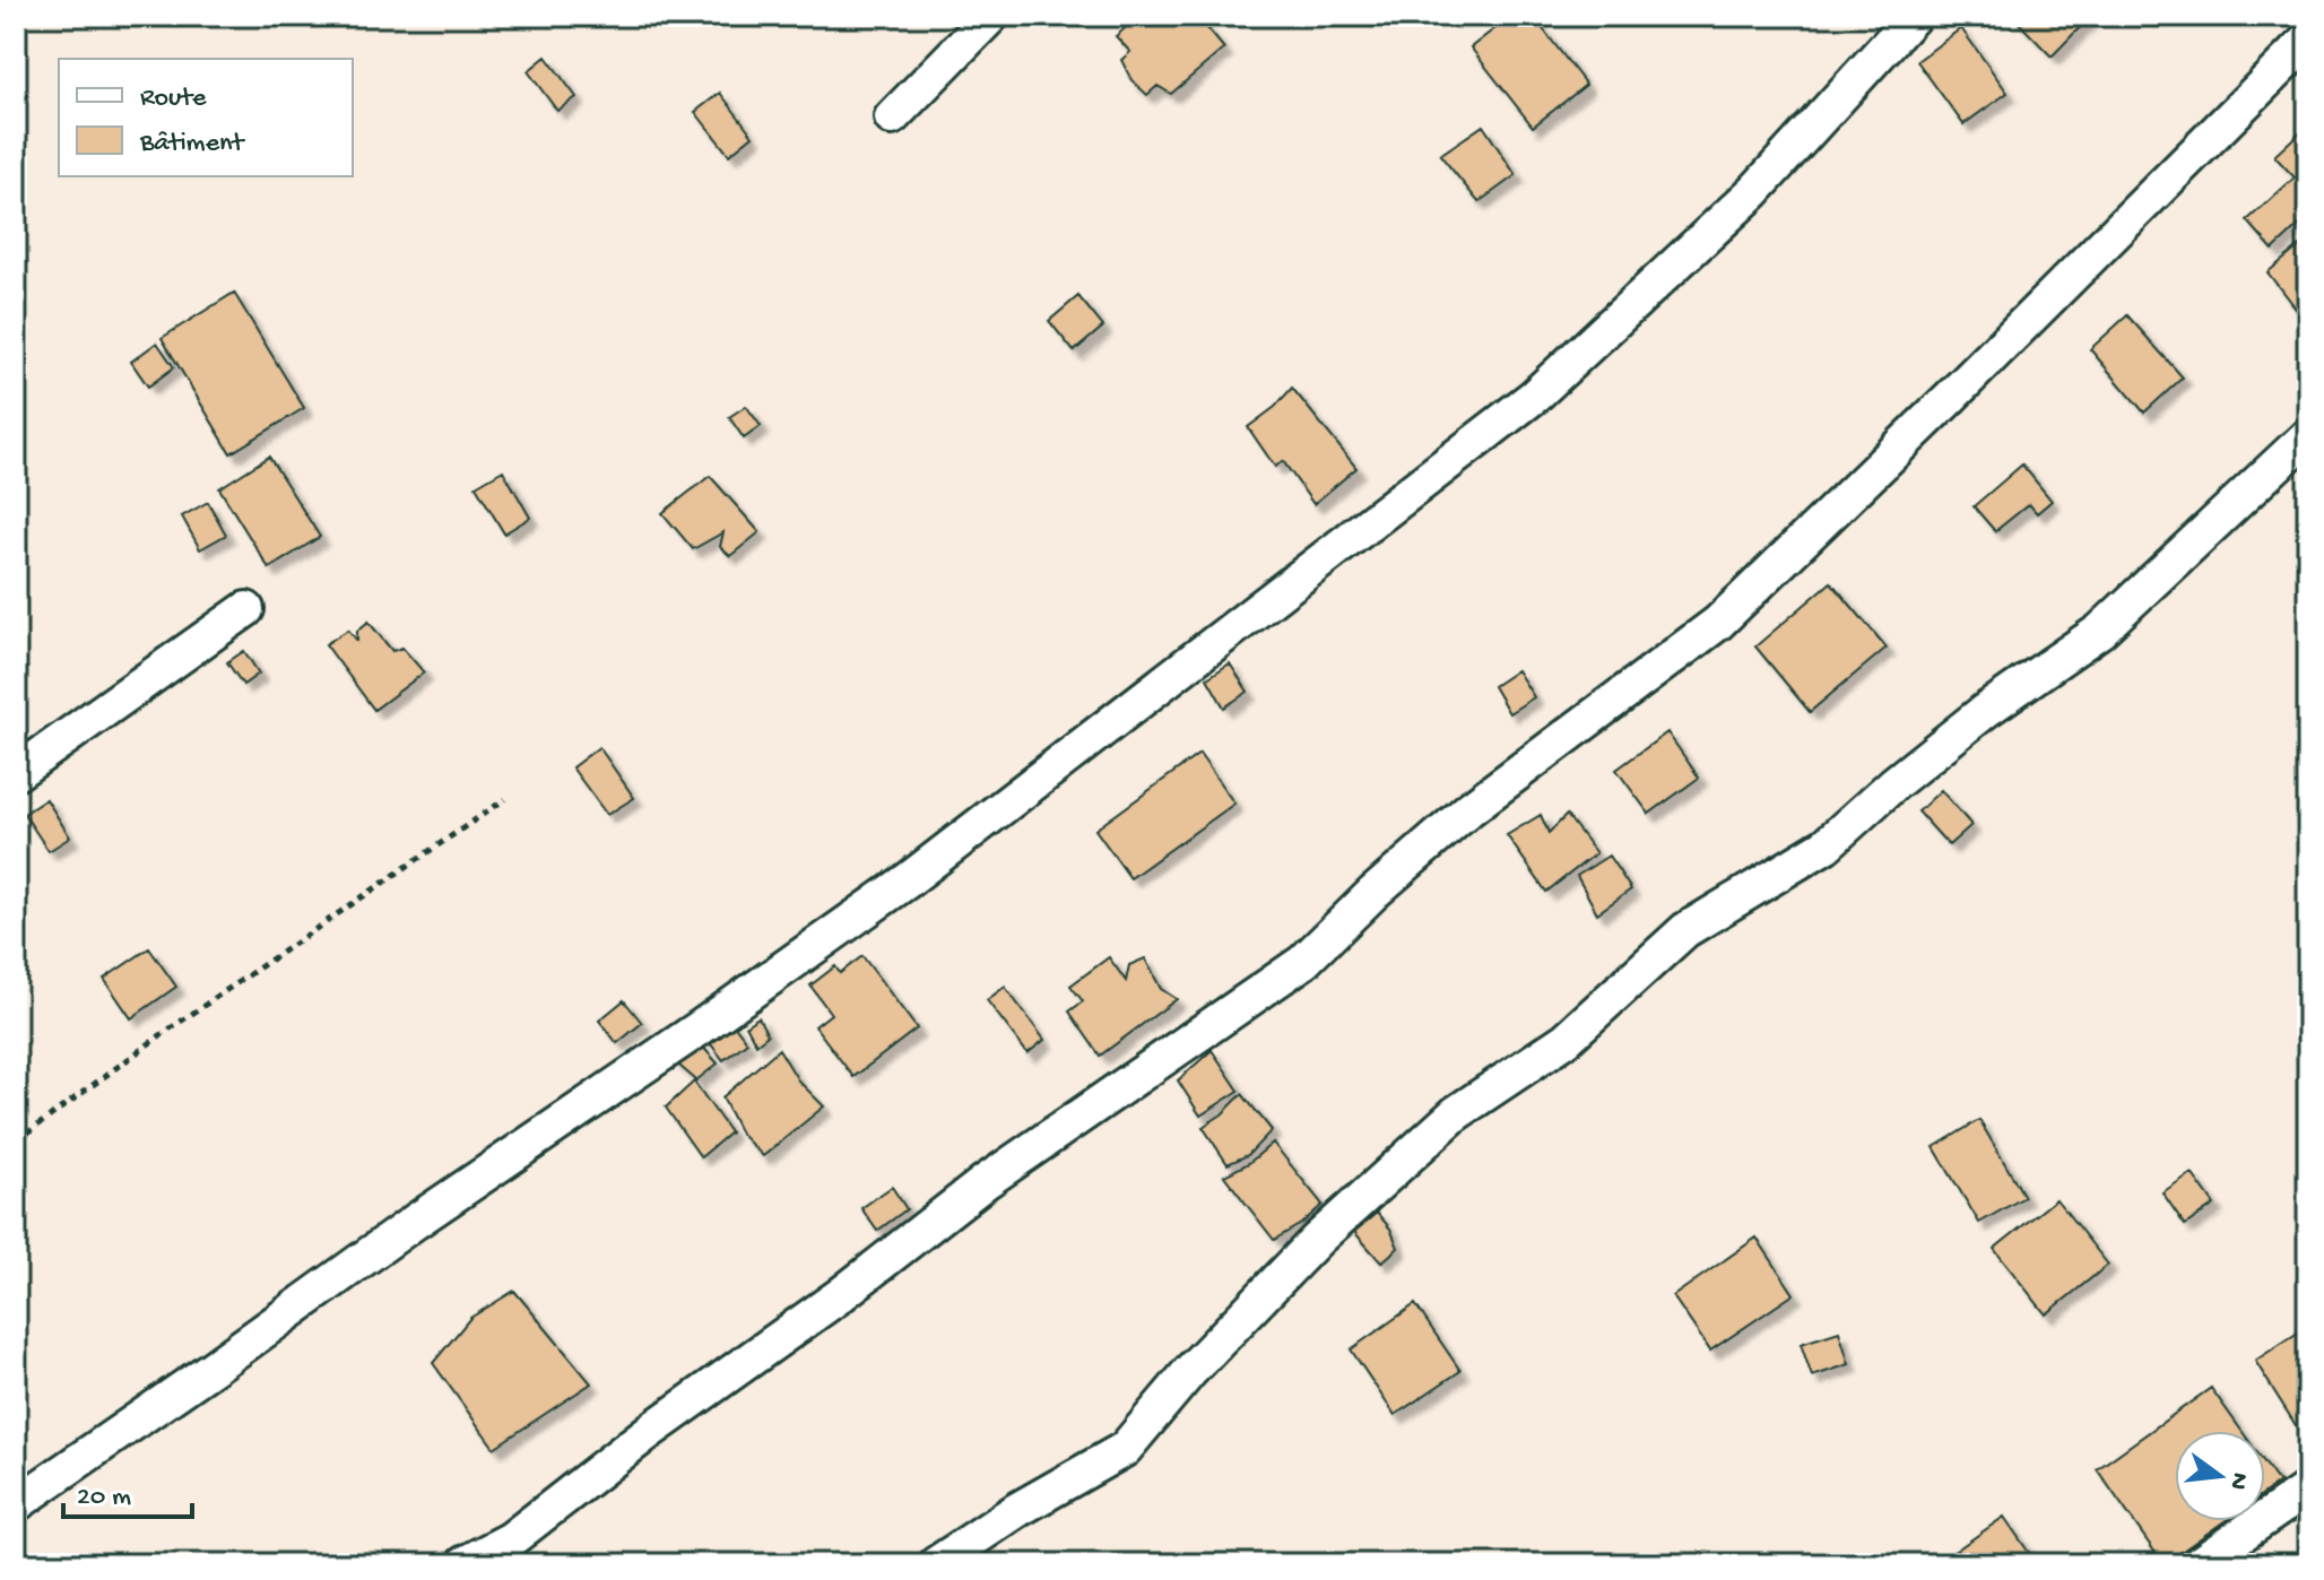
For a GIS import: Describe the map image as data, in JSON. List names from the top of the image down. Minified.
{"legend":["Route","Bâtiment"],"scale_bar":"20 m","north":"right"}
